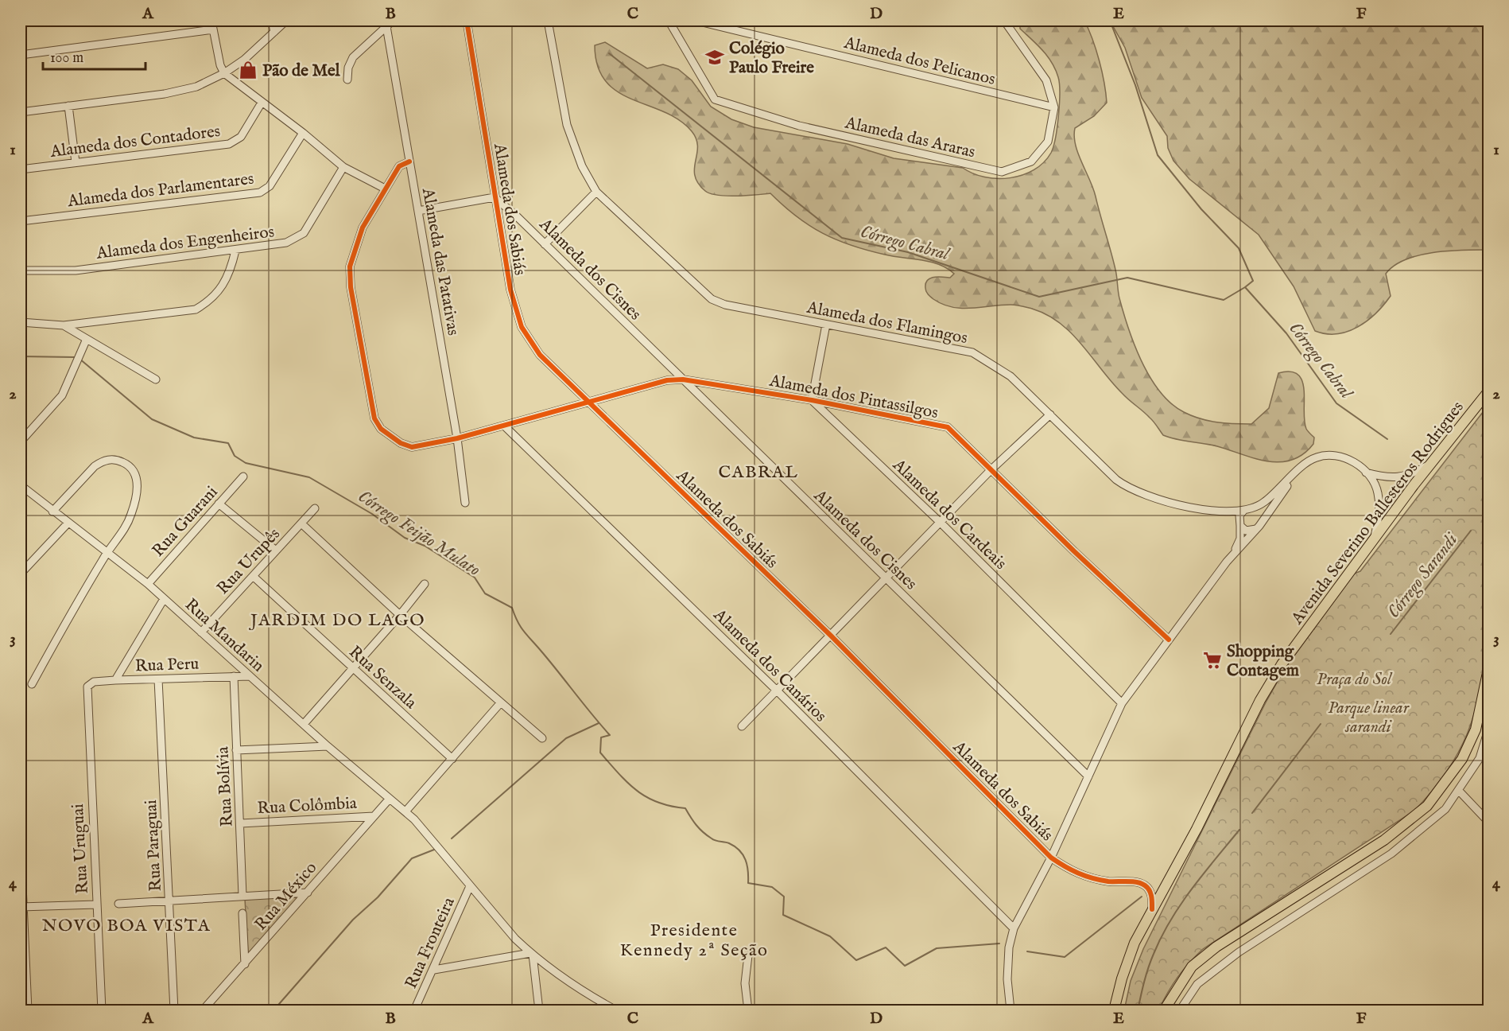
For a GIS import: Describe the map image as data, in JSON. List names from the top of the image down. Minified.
{"streets":{"main road":["Avenida Severino Ballesteros Rodrigues"],"street":["Alameda dos Pelicanos","Alameda das Araras","Alameda dos Contadores","Alameda dos Parlamentares","Alameda dos Sabiás","Alameda dos Engenheiros","Alameda das Patativas","Alameda dos Cisnes","Alameda dos Flamingos","Alameda dos Pintassilgos","Alameda dos Cardeais","Rua Guarani","Rua Urupês","Rua Mandarin","Rua Peru","Alameda dos Canários","Rua Senzala","Rua Bolívia","Rua Colômbia","Rua Paraguai","Rua Uruguai","Rua México","Rua Fronteira"]},"crossings":[["Alameda dos Pelicanos","Alameda das Araras"],["Alameda dos Sabiás","Alameda dos Cisnes"],["Alameda dos Sabiás","Alameda dos Pintassilgos"],["Alameda dos Sabiás","Avenida Severino Ballesteros Rodrigues"],["Alameda das Patativas","Alameda dos Pintassilgos"],["Alameda dos Cisnes","Alameda dos Pintassilgos"],["Alameda dos Pintassilgos","Alameda dos Cardeais"],["Alameda dos Pintassilgos","Alameda dos Canários"],["Rua Guarani","Rua Mandarin"],["Rua Urupês","Rua Mandarin"],["Rua Urupês","Rua Senzala"],["Rua Mandarin","Rua Peru"],["Rua Mandarin","Rua México"],["Rua Mandarin","Rua Fronteira"],["Rua Peru","Rua Bolívia"],["Rua Peru","Rua Paraguai"],["Rua Peru","Rua Uruguai"],["Rua Bolívia","Rua Colômbia"],["Rua Colômbia","Rua México"]],"districts":["CABRAL","JARDIM DO LAGO","NOVO BOA VISTA","Presidente Kennedy 2ª Seção"],"water":["Córrego Cabral","Córrego Feijão Mulato","Córrego Sarandi"],"parks":["Praça do Sol","Parque linear sarandi"],"places":{"school or university":["Colégio Paulo Freire"],"shop":["Pão de Mel"],"supermarket":["Shopping Contagem"]},"scale_bar":"100 m","grid":{"columns":["A","B","C","D","E","F"],"rows":["1","2","3","4"]}}
